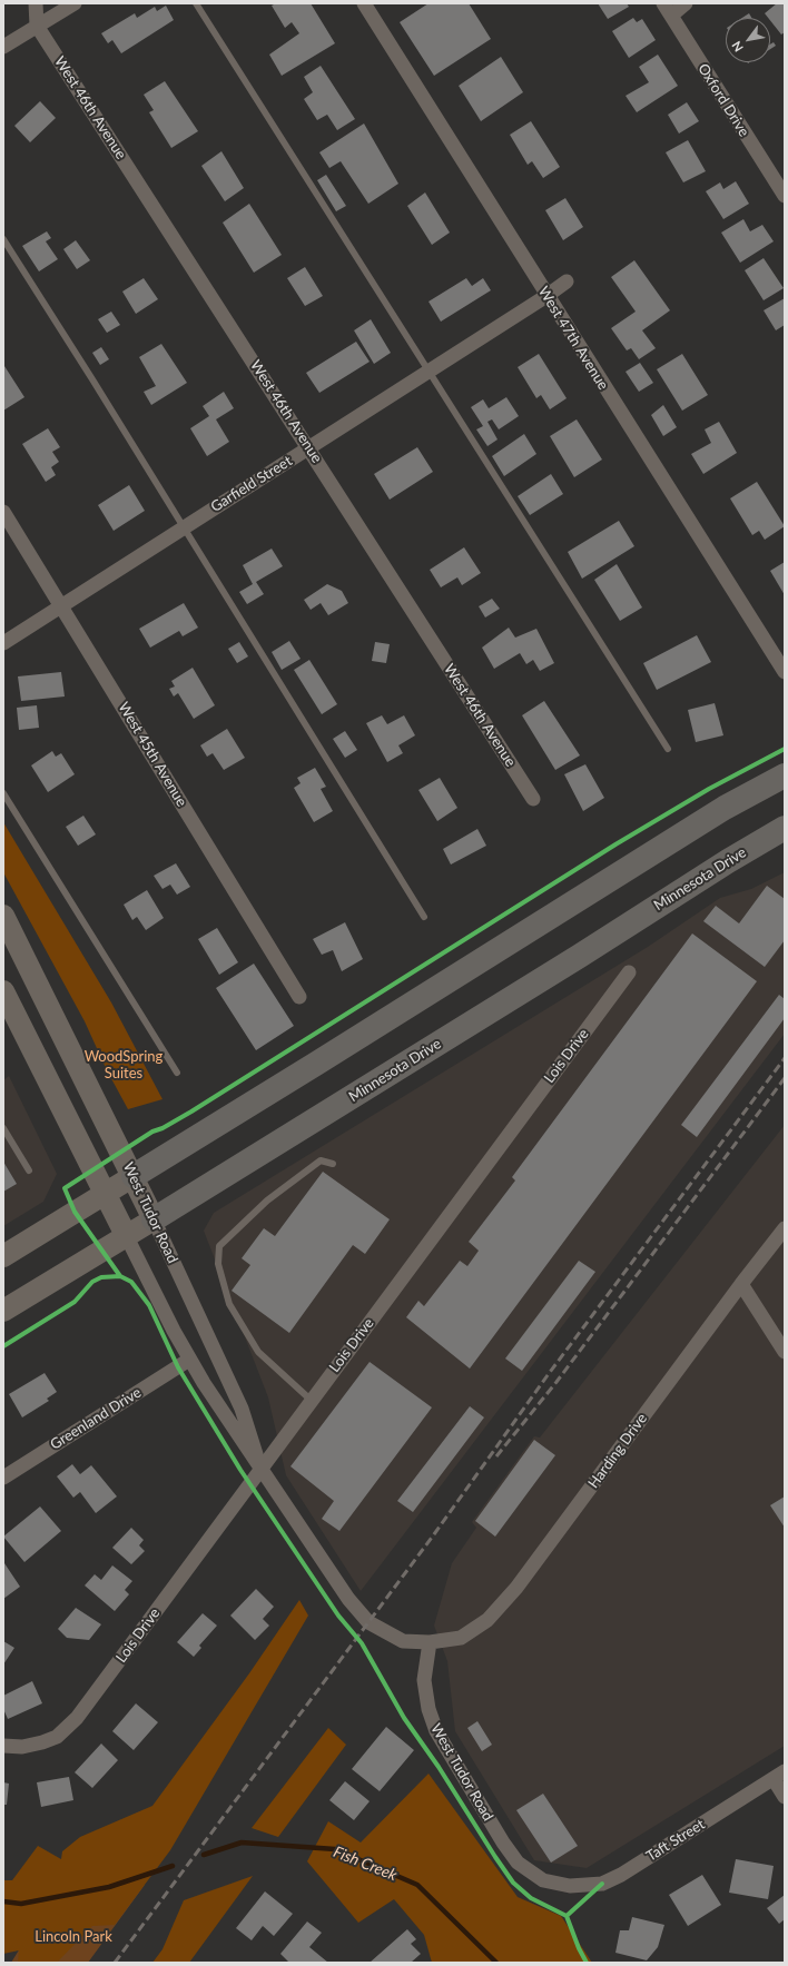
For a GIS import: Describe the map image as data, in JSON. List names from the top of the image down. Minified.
{"streets":{"highway":["Minnesota Drive"],"main road":["West Tudor Road"],"street":["Oxford Drive","West 46th Avenue","West 47th Avenue","Garfield Street","West 45th Avenue","Lois Drive","Greenland Drive","Harding Drive","Taft Street"]},"crossings":[["West 46th Avenue","Garfield Street"],["West 47th Avenue","Garfield Street"],["Garfield Street","West 45th Avenue"],["Minnesota Drive","West Tudor Road"],["Lois Drive","West Tudor Road"],["West Tudor Road","Greenland Drive"],["West Tudor Road","Harding Drive"],["West Tudor Road","Taft Street"]],"water":["Fish Creek"],"parks":["WoodSpring Suites","Lincoln Park"],"north":"bottom left"}
